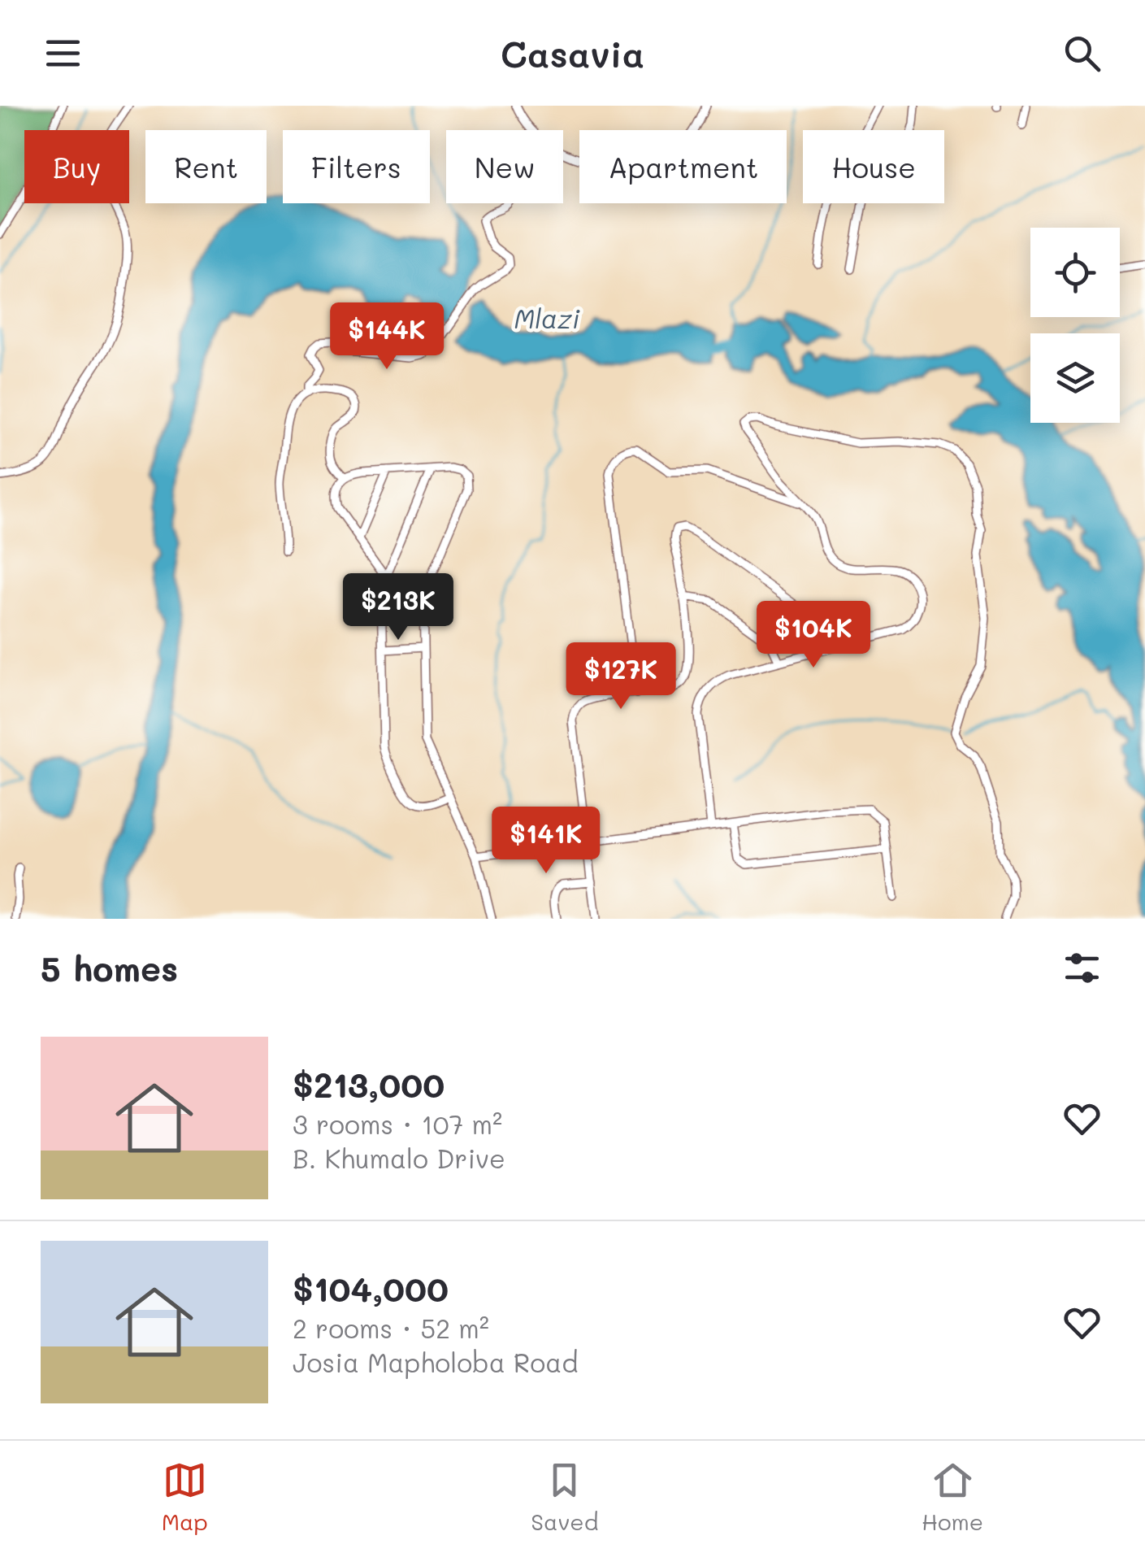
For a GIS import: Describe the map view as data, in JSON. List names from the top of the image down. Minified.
{"water":["Mlazi"],"page":{"header":"Casavia","chip":["Buy","Rent","Filters","New","Apartment","House"],"price":["$144K","$213K","$104K","$127K","$141K"],"heading":"5 homes","list":[{"name":"$213,000","note":"3 rooms · 107 m² · B. Khumalo Drive"},{"name":"$104,000","note":"2 rooms · 52 m² · Josia Mapholoba Road"}],"tabs":["Map","Saved","Home"]}}
